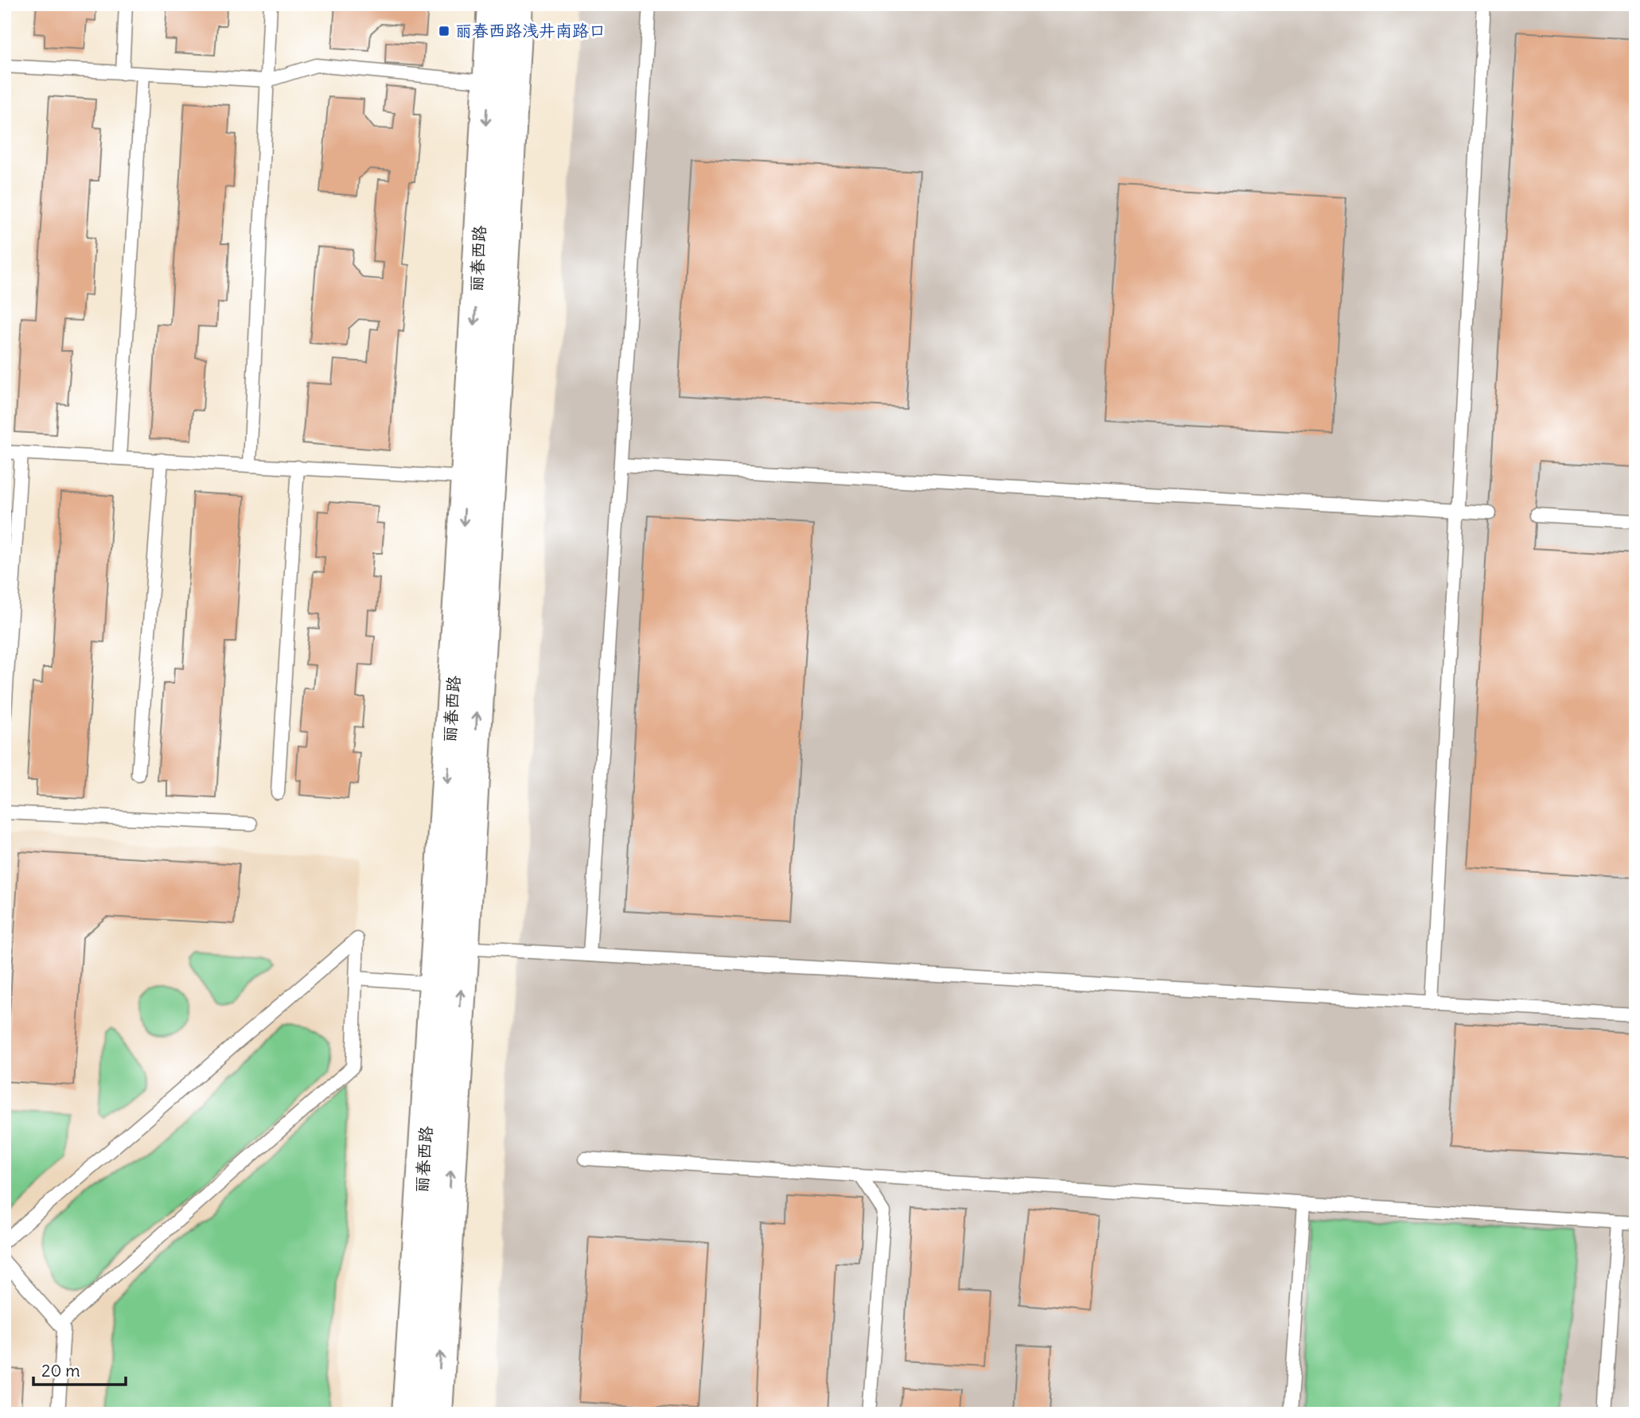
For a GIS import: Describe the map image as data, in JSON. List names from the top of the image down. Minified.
{"streets":{"main road":["丽春西路"]},"places":{"transit":["丽春西路浅井南路口"]},"scale_bar":"20 m"}
